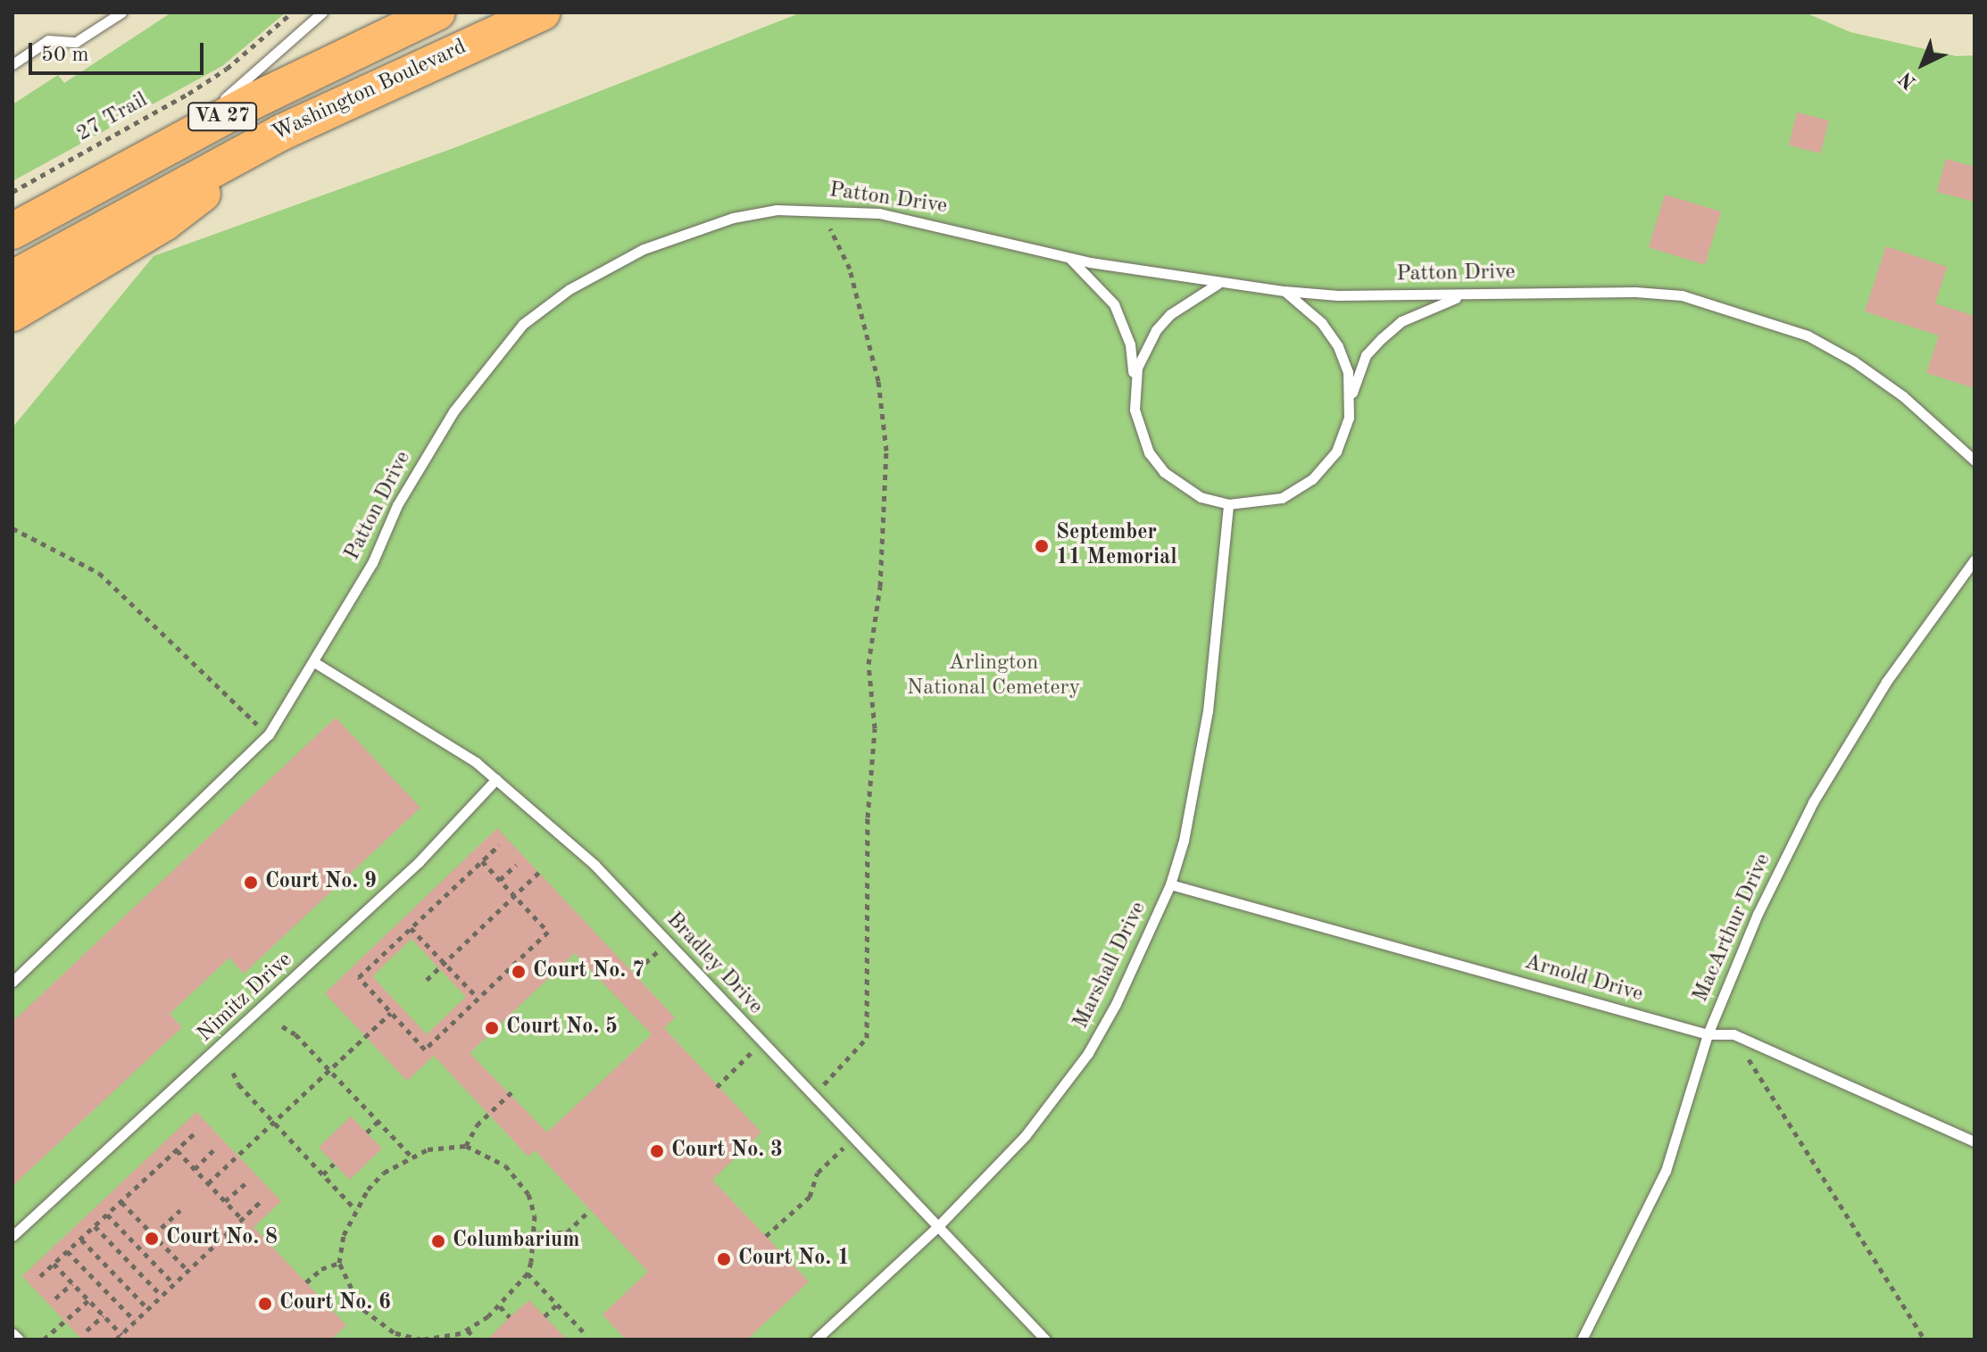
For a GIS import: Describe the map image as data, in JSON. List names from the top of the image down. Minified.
{"streets":{"highway":["Washington Boulevard","VA 27"],"lane":["Patton Drive","MacArthur Drive","Bradley Drive","Marshall Drive","Arnold Drive","Nimitz Drive"],"path":["27 Trail"]},"crossings":[["Patton Drive","Bradley Drive"],["Patton Drive","Marshall Drive"],["MacArthur Drive","Arnold Drive"],["Bradley Drive","Marshall Drive"],["Bradley Drive","Nimitz Drive"],["Marshall Drive","Arnold Drive"]],"parks":["Arlington National Cemetery"],"places":["September 11 Memorial","Court No. 9","Court No. 7","Court No. 5","Court No. 3","Court No. 8","Columbarium","Court No. 1","Court No. 6"],"scale_bar":"50 m","north":"bottom left"}
